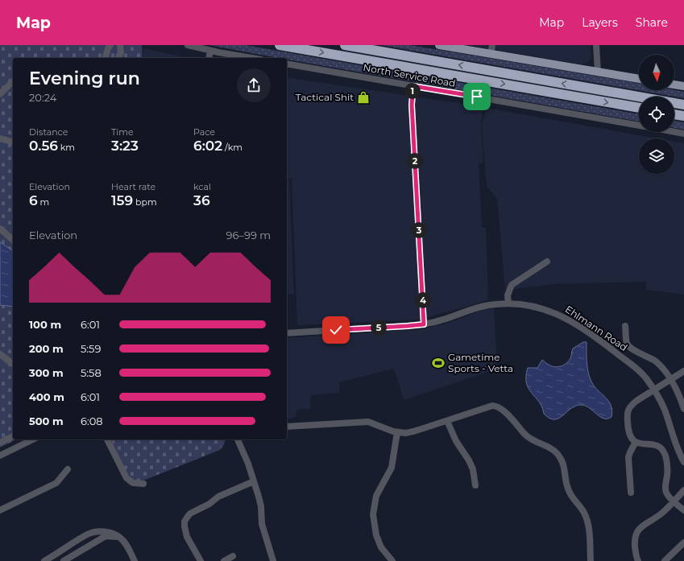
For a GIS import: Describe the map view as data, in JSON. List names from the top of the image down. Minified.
{"streets":{"street":["North Service Road","Ehlmann Road"]},"places":{"shop":["Tactical Shit"],"sports":["Gametime Sports - Vetta"]},"north":"bottom","page":{"header":"Map","nav":["Map","Layers","Share"],"heading":["Evening run","20:24"],"pins":["1","2","3","4","5"],"stats":[["Distance","0.56 km"],["Time","3:23"],["Pace","6:02 /km"],["Elevation","6 m"],["Heart rate","159 bpm"],["kcal","36"]],"chart":["Elevation","96–99 m"],"list":[{"name":"100 m","note":"6:01"},{"name":"200 m","note":"5:59"},{"name":"300 m","note":"5:58"},{"name":"400 m","note":"6:01"},{"name":"500 m","note":"6:08"}]}}
